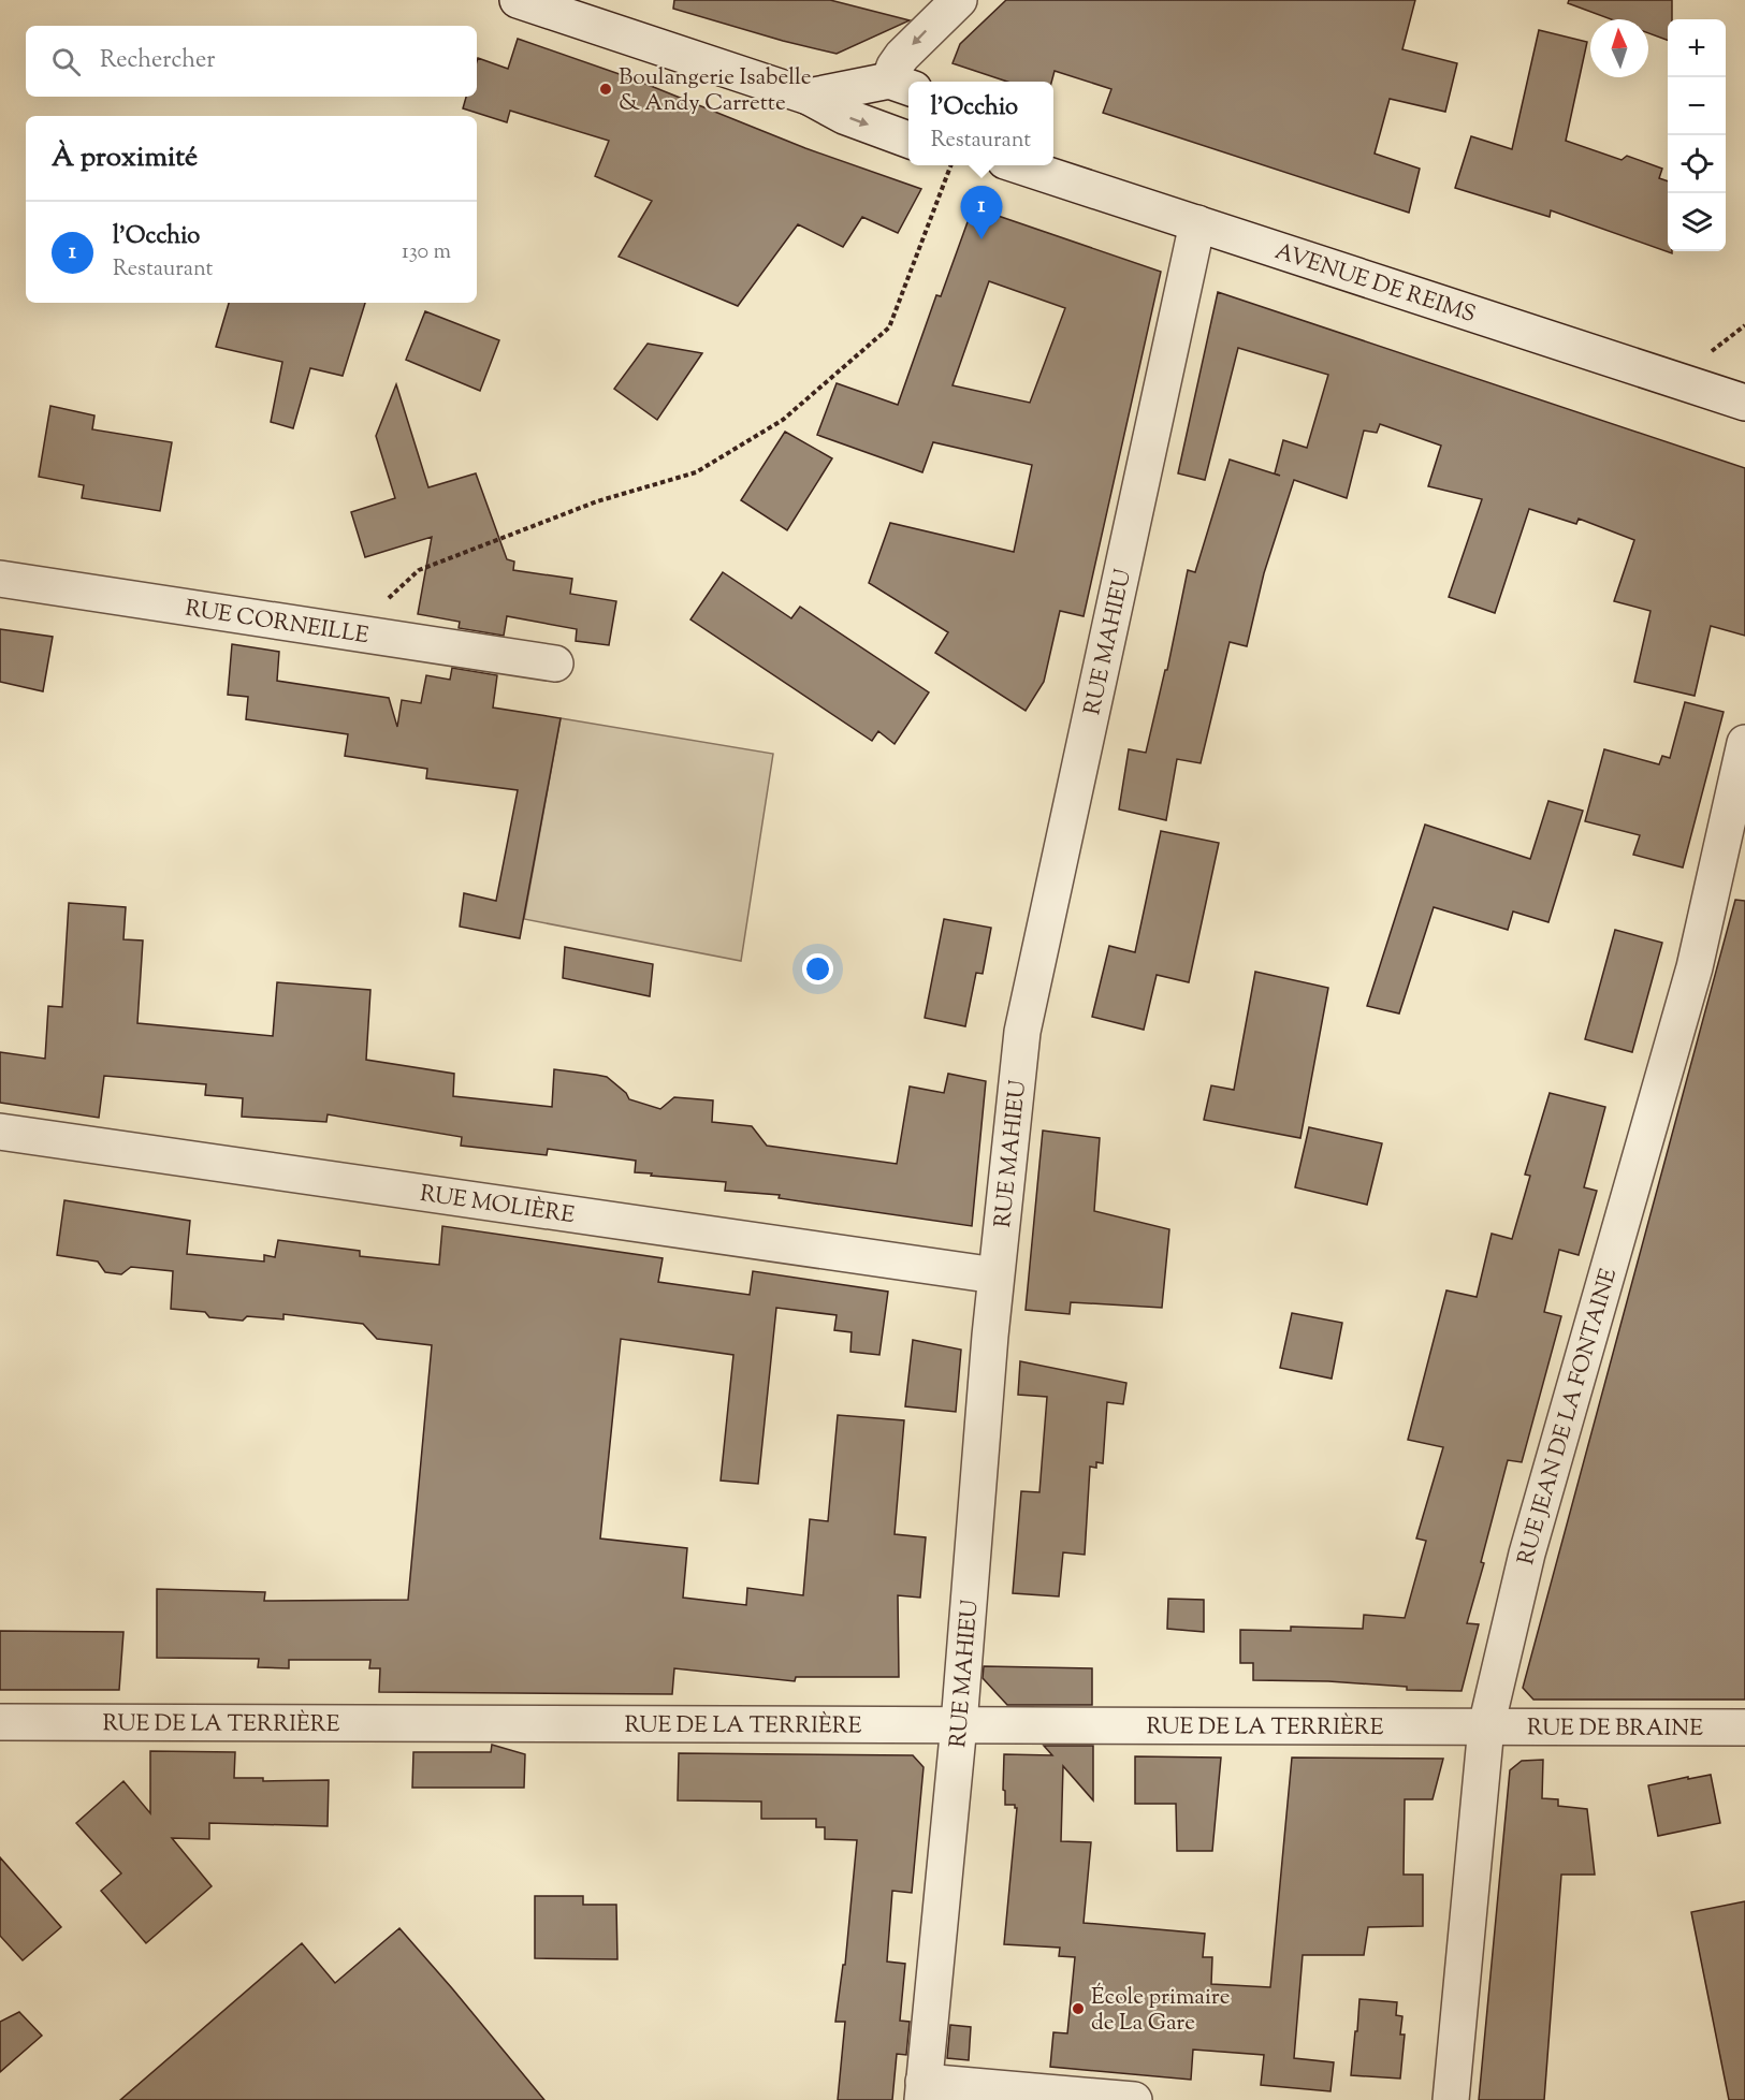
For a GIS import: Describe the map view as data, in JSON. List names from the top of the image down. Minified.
{"streets":{"street":["AVENUE DE REIMS","RUE CORNEILLE","RUE MAHIEU","RUE MOLIÈRE","RUE JEAN DE LA FONTAINE","RUE DE LA TERRIÈRE","RUE DE BRAINE"]},"crossings":[["AVENUE DE REIMS","RUE MAHIEU"],["RUE MAHIEU","RUE MOLIÈRE"],["RUE MAHIEU","RUE DE LA TERRIÈRE"],["RUE JEAN DE LA FONTAINE","RUE DE LA TERRIÈRE"],["RUE JEAN DE LA FONTAINE","RUE DE BRAINE"],["RUE DE LA TERRIÈRE","RUE DE BRAINE"]],"places":["Boulangerie Isabelle & Andy Carrette","École primaire de La Gare"],"north":"top","page":{"map_buttons":["+","−"],"search":"Rechercher","popup":["l'Occhio","Restaurant"],"heading":"À proximité","pins":"1","list":[{"mark":"1","name":"l'Occhio","note":"Restaurant","value":"130 m"}]}}
